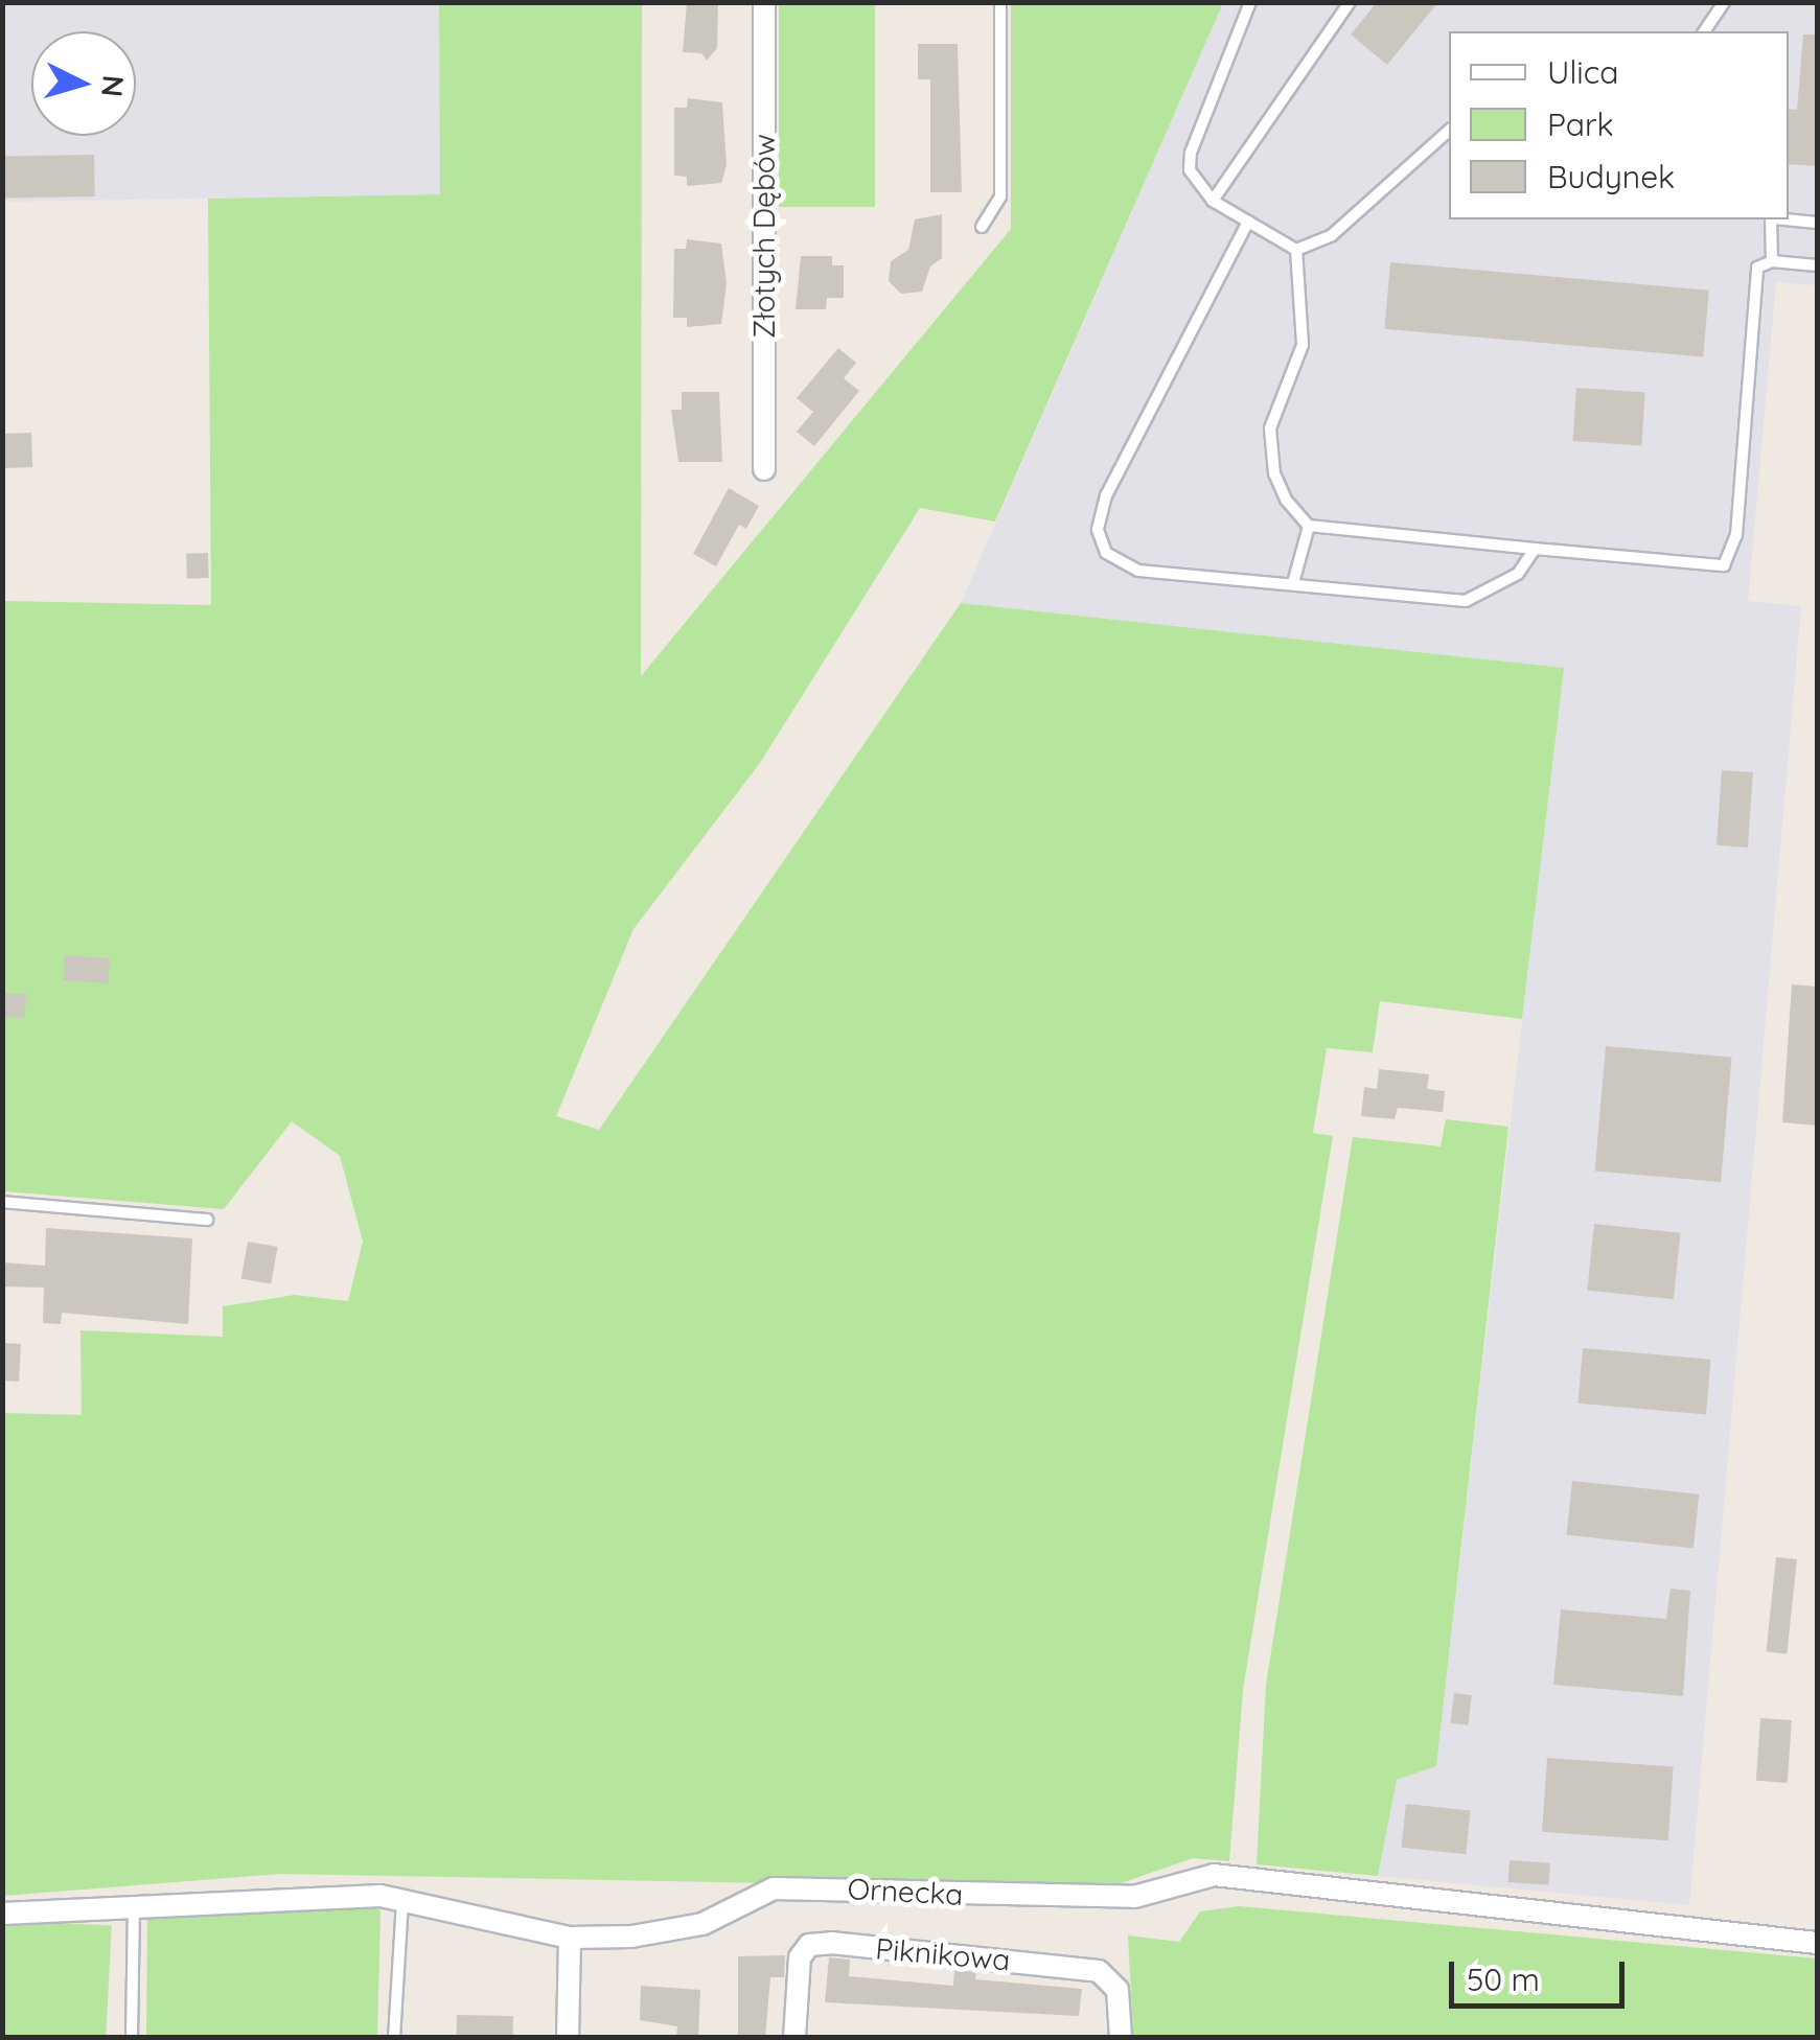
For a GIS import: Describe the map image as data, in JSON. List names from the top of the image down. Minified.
{"streets":{"street":["Złotych Dębów","Ornecka","Piknikowa"]},"legend":["Ulica","Park","Budynek"],"scale_bar":"50 m","north":"right"}
